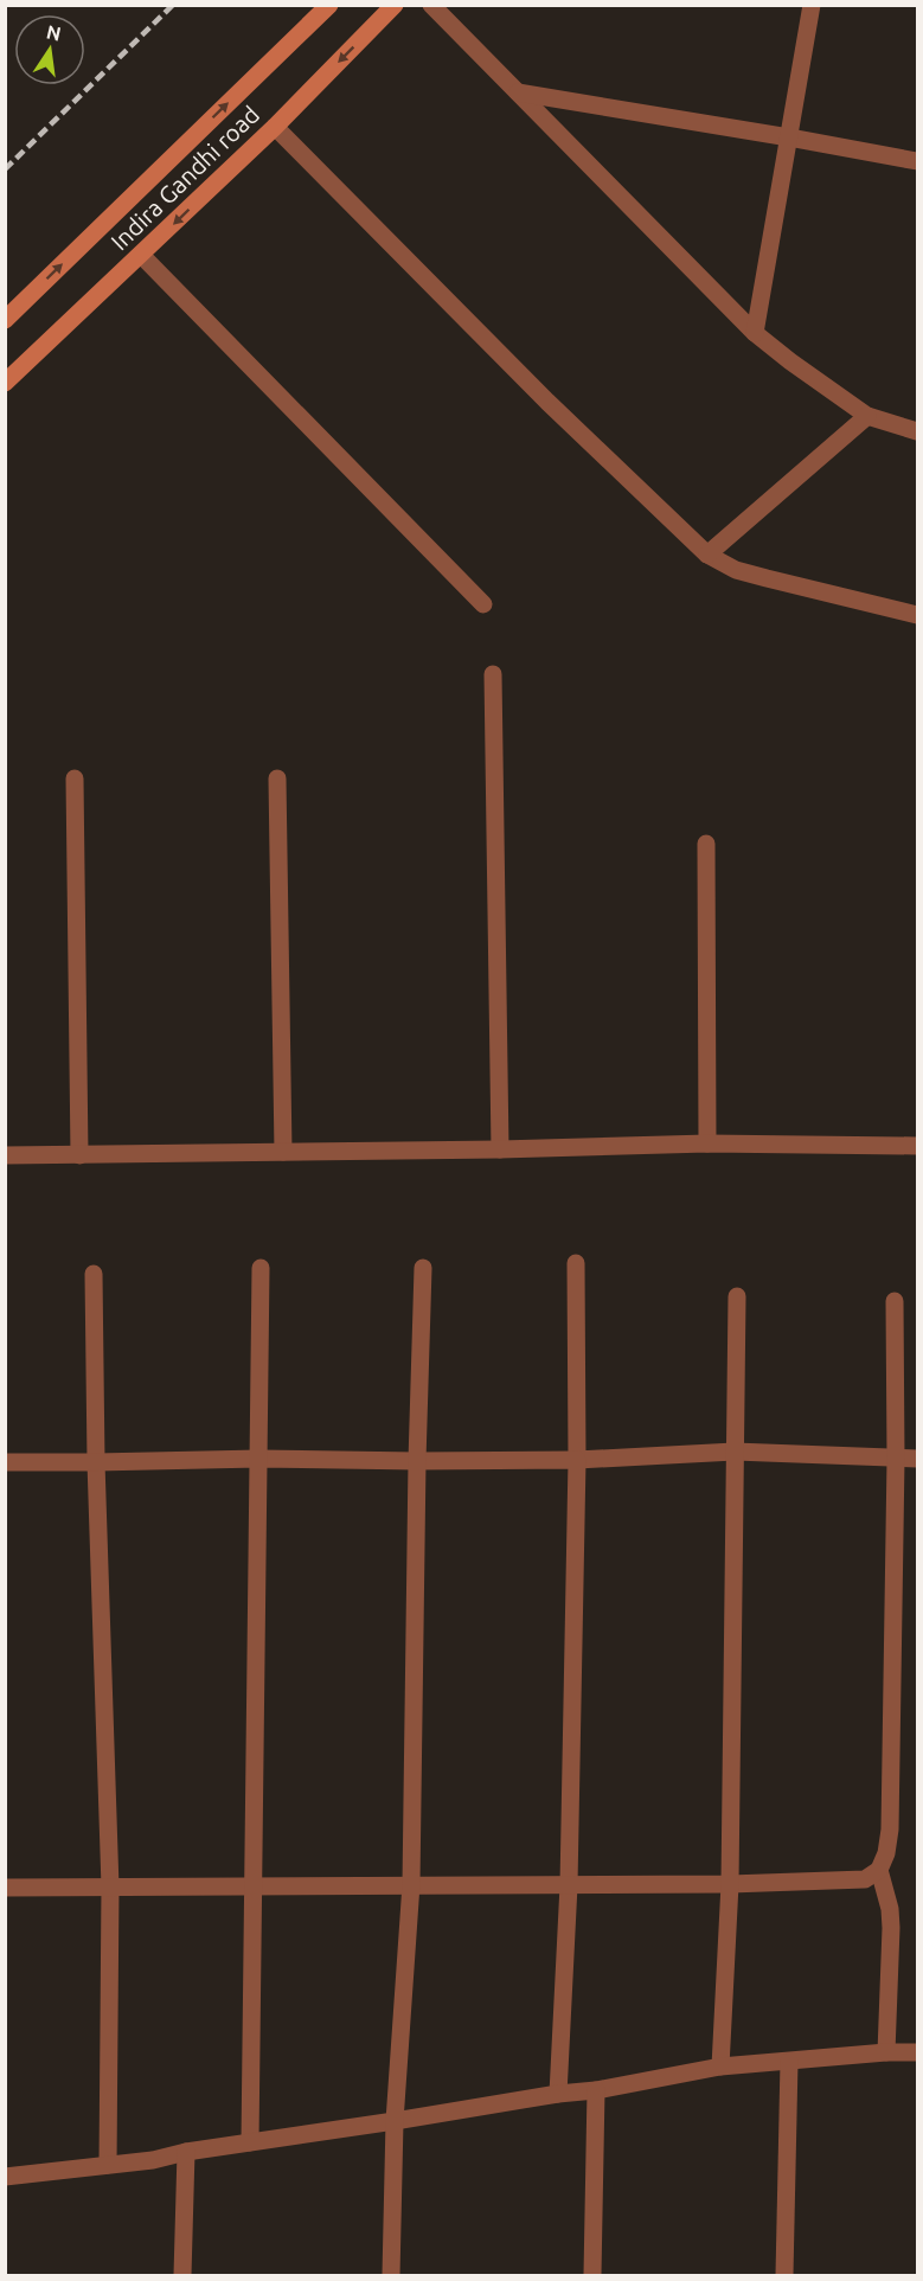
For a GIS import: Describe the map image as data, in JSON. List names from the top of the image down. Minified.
{"streets":{"main road":["Indira Gandhi road"]},"north":"top"}
